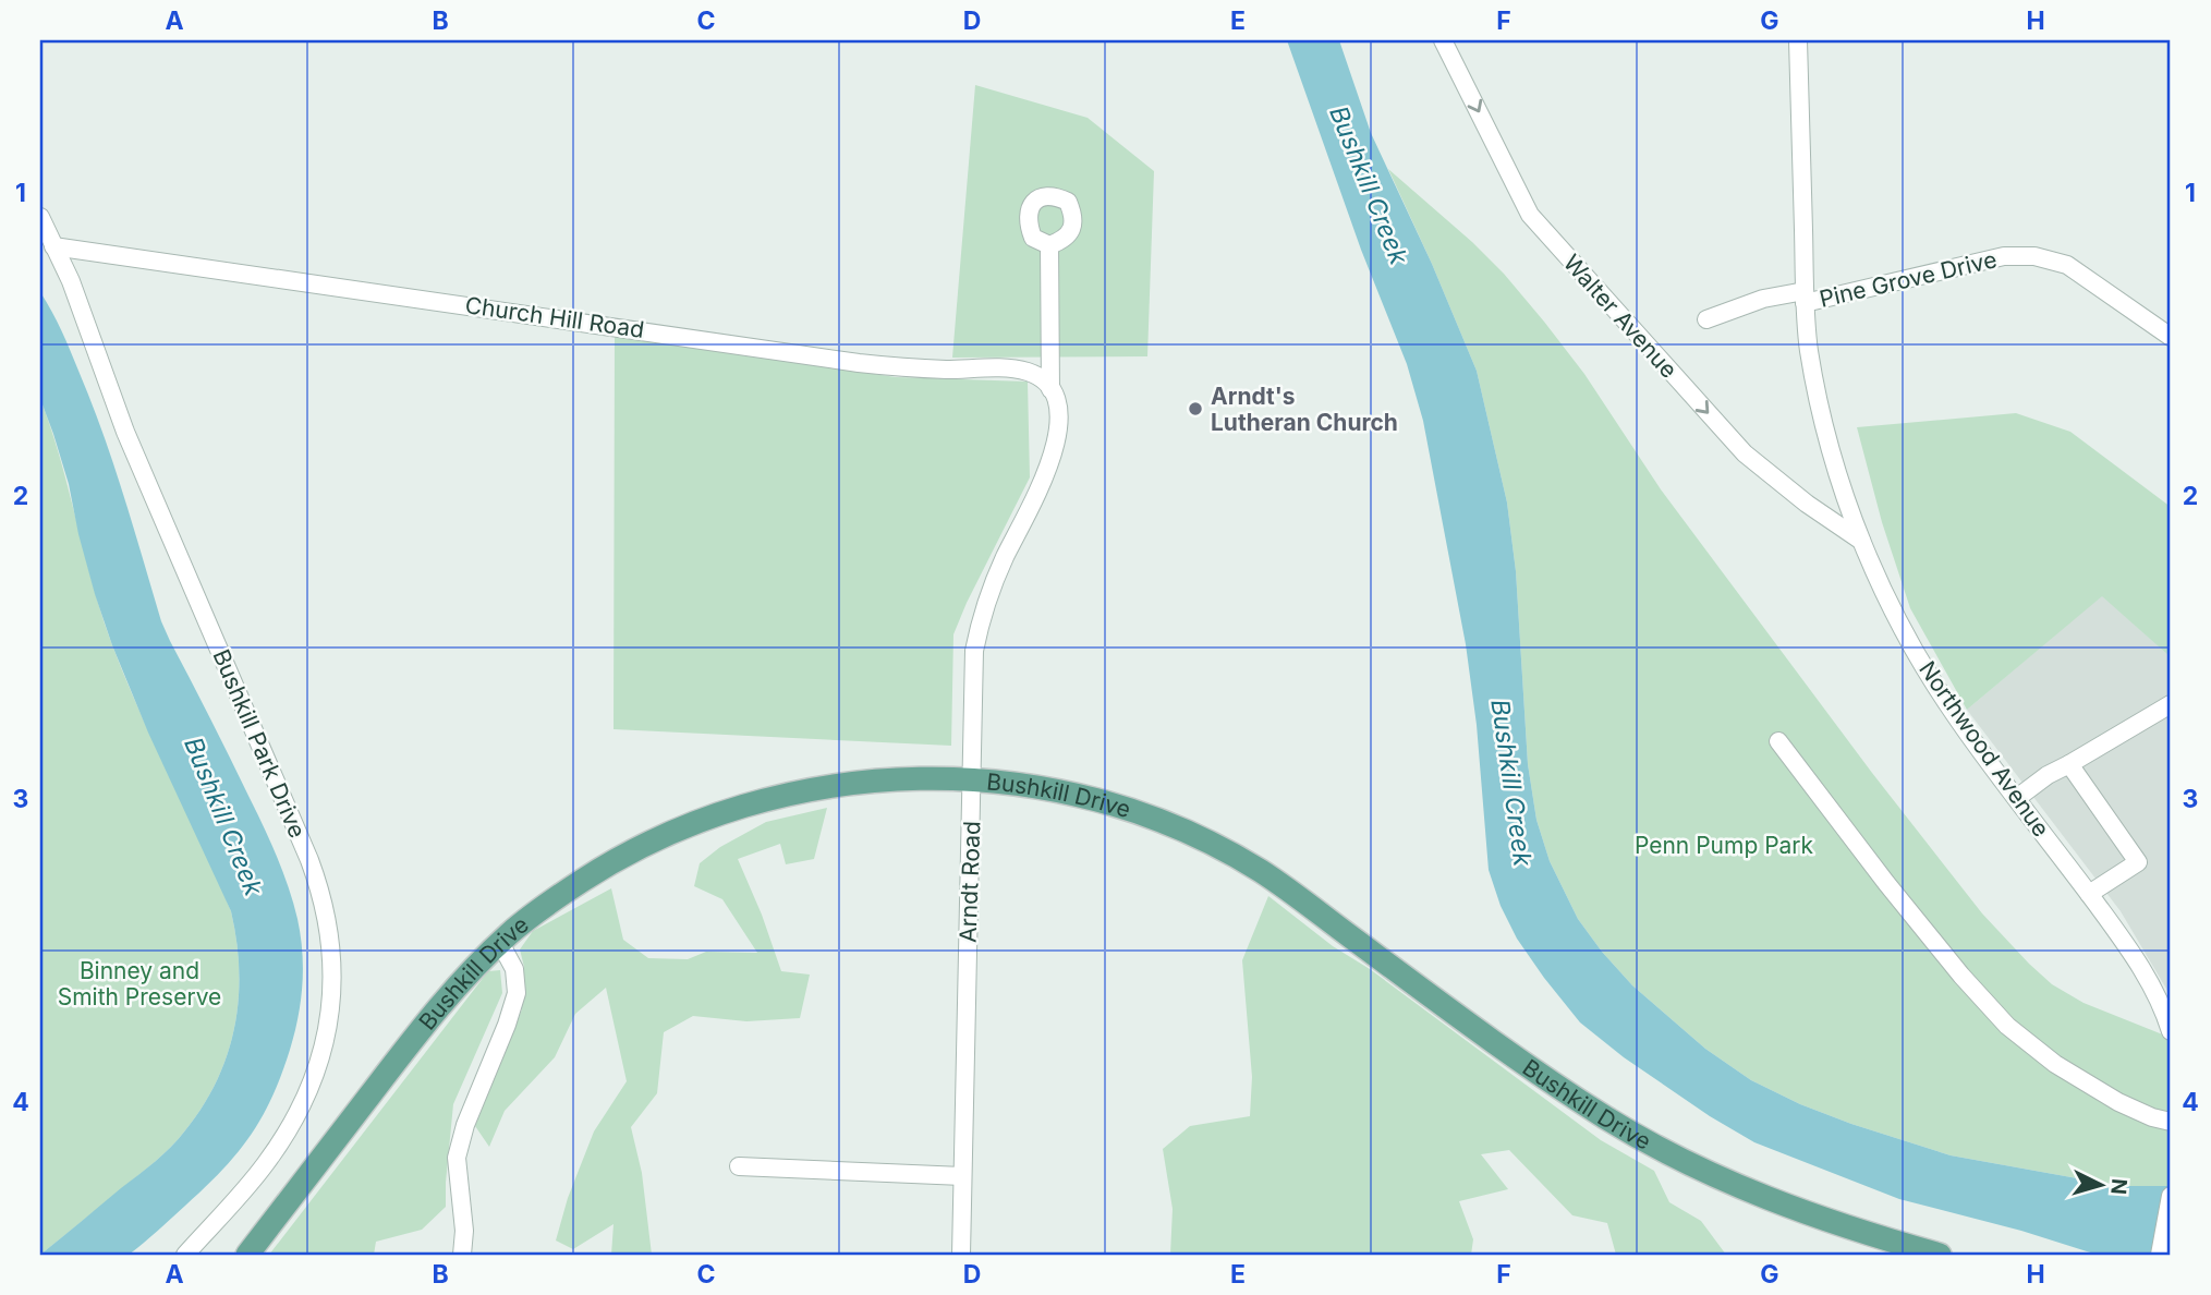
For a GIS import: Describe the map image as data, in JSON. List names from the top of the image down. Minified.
{"streets":{"main road":["Bushkill Drive"],"street":["Pine Grove Drive","Walter Avenue","Church Hill Road","Bushkill Park Drive","Northwood Avenue","Arndt Road"]},"crossings":[["Pine Grove Drive","Northwood Avenue"],["Walter Avenue","Northwood Avenue"],["Church Hill Road","Bushkill Park Drive"],["Church Hill Road","Arndt Road"],["Bushkill Drive","Arndt Road"]],"one_way":["Walter Avenue"],"water":["Bushkill Creek"],"parks":["Penn Pump Park","Binney and Smith Preserve"],"places":["Arndt's Lutheran Church"],"north":"right","grid":{"columns":["A","B","C","D","E","F","G","H"],"rows":["1","2","3","4"]}}
